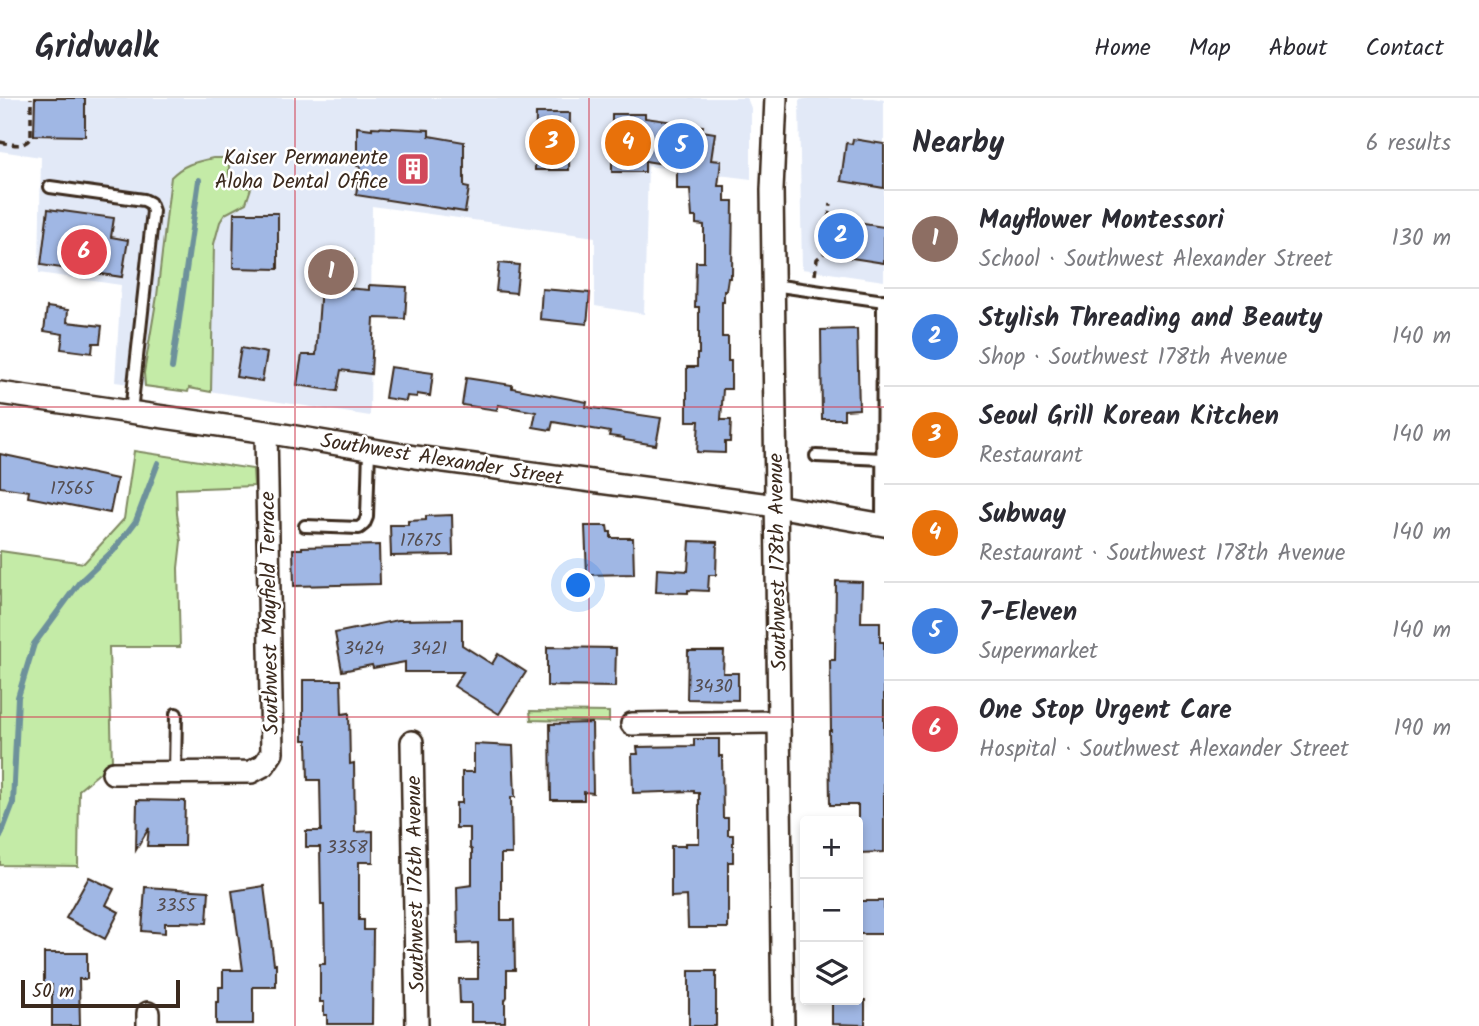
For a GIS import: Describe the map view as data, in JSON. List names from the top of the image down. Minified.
{"streets":{"street":["Southwest Alexander Street","Southwest 178th Avenue","Southwest Mayfield Terrace","Southwest 176th Avenue"]},"crossings":[["Southwest Alexander Street","Southwest 178th Avenue"],["Southwest Alexander Street","Southwest Mayfield Terrace"]],"places":{"building":["Kaiser Permanente Aloha Dental Office"]},"house_numbers":["17565","17675","3424","3421","3430","3358","3355"],"scale_bar":"50 m","page":{"header":"Gridwalk","nav":["Home","Map","About","Contact"],"heading":["Nearby","6 results"],"pins":["3","4","5","2","6","1"],"list":[{"mark":"1","name":"Mayflower Montessori","note":"School · Southwest Alexander Street","value":"130 m"},{"mark":"2","name":"Stylish Threading and Beauty","note":"Shop · Southwest 178th Avenue","value":"140 m"},{"mark":"3","name":"Seoul Grill Korean Kitchen","note":"Restaurant","value":"140 m"},{"mark":"4","name":"Subway","note":"Restaurant · Southwest 178th Avenue","value":"140 m"},{"mark":"5","name":"7-Eleven","note":"Supermarket","value":"140 m"},{"mark":"6","name":"One Stop Urgent Care","note":"Hospital · Southwest Alexander Street","value":"190 m"}],"map_buttons":["+","−"],"scale":"50 m"}}
